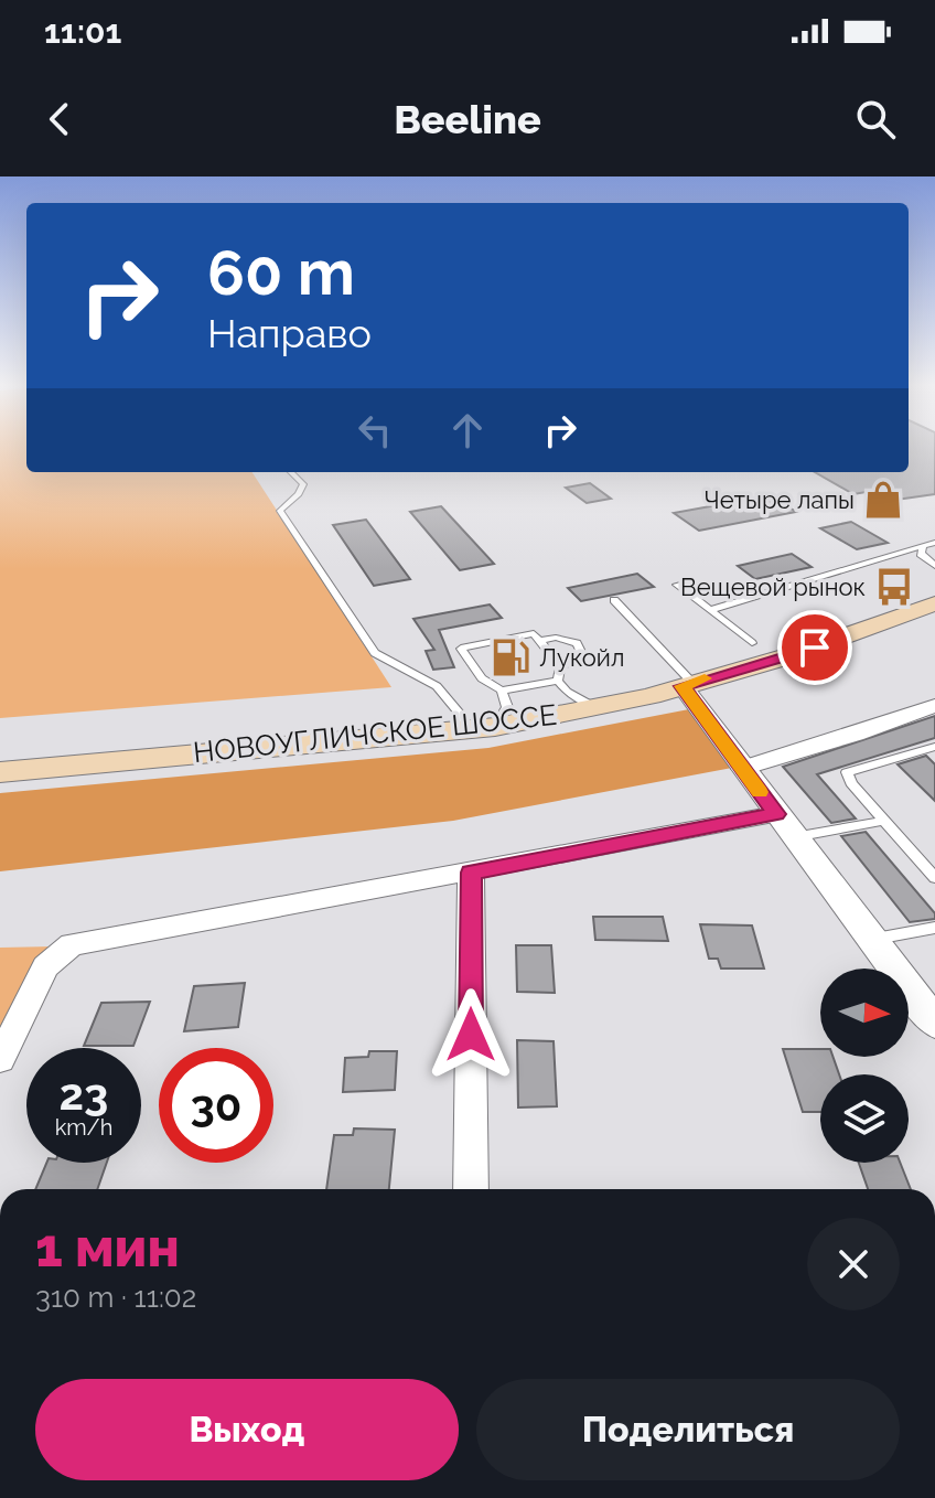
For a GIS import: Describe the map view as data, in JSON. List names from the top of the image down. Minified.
{"streets":{"main road":["НОВОУГЛИЧСКОЕ ШОССЕ"]},"places":{"shop":["Четыре лапы"],"bus stop":["Вещевой рынок"],"fuel station":["Лукойл"]},"north":"right","page":{"status":"11:01","header":"Beeline","turn":["60 m","Направо"],"speed":"23 km/h","limit":"30","heading":["1 мин","310 m · 11:02"],"buttons":["Выход","Поделиться"]}}
